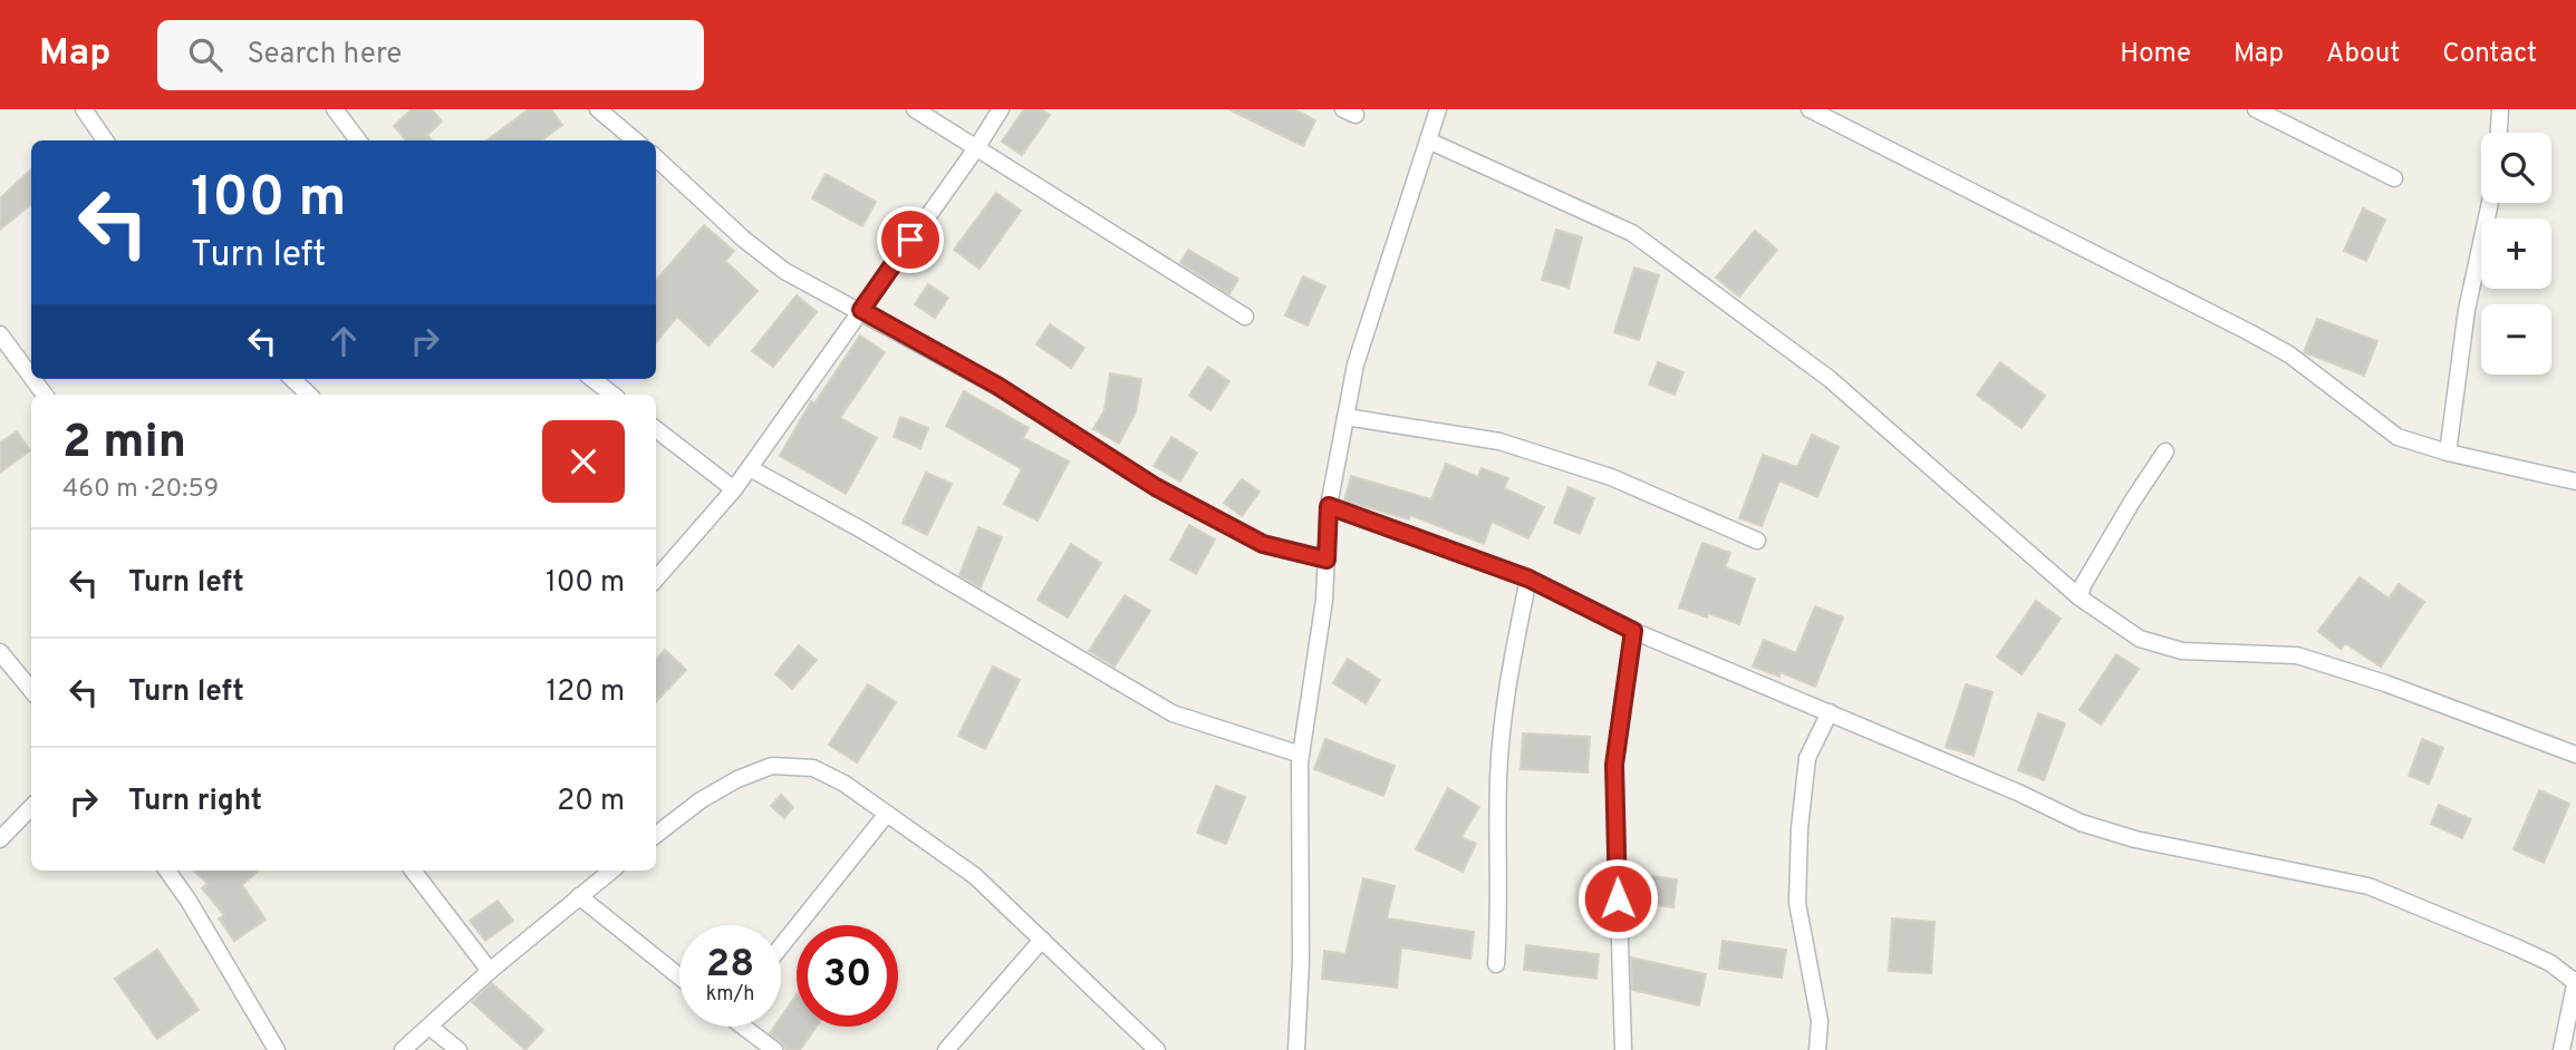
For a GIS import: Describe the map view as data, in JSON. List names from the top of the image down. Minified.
{"page":{"header":"Map","search":"Search here","nav":["Home","Map","About","Contact"],"map_buttons":["+","−"],"turn":["100 m","Turn left"],"heading":["2 min","460 m · 20:59"],"list":[{"name":"Turn left","value":"100 m"},{"name":"Turn left","value":"120 m"},{"name":"Turn right","value":"20 m"}],"speed":"28 km/h","limit":"30"}}
